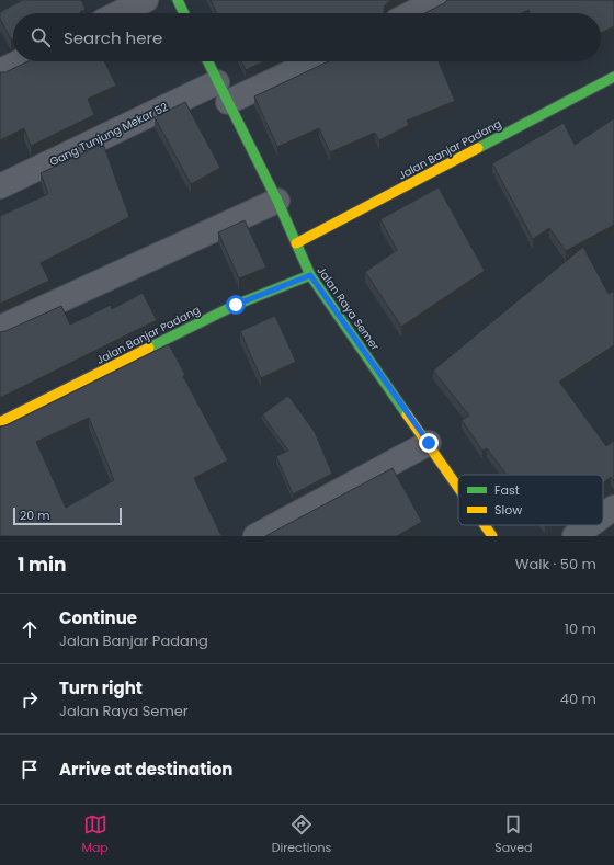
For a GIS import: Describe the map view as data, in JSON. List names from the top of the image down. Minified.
{"streets":{"street":["Gang Tunjung Mekar 52","Jalan Banjar Padang","Jalan Raya Semer"]},"crossings":[["Gang Tunjung Mekar 52","Jalan Raya Semer"],["Jalan Banjar Padang","Jalan Raya Semer"]],"legend":["Fast","Slow"],"scale_bar":"20 m","page":{"search":"Search here","scale":"20 m","heading":["1 min","Walk · 50 m"],"list":[["Continue","Jalan Banjar Padang","10 m"],["Turn right","Jalan Raya Semer","40 m"],"Arrive at destination"],"nav":["Map","Directions","Saved"]}}
